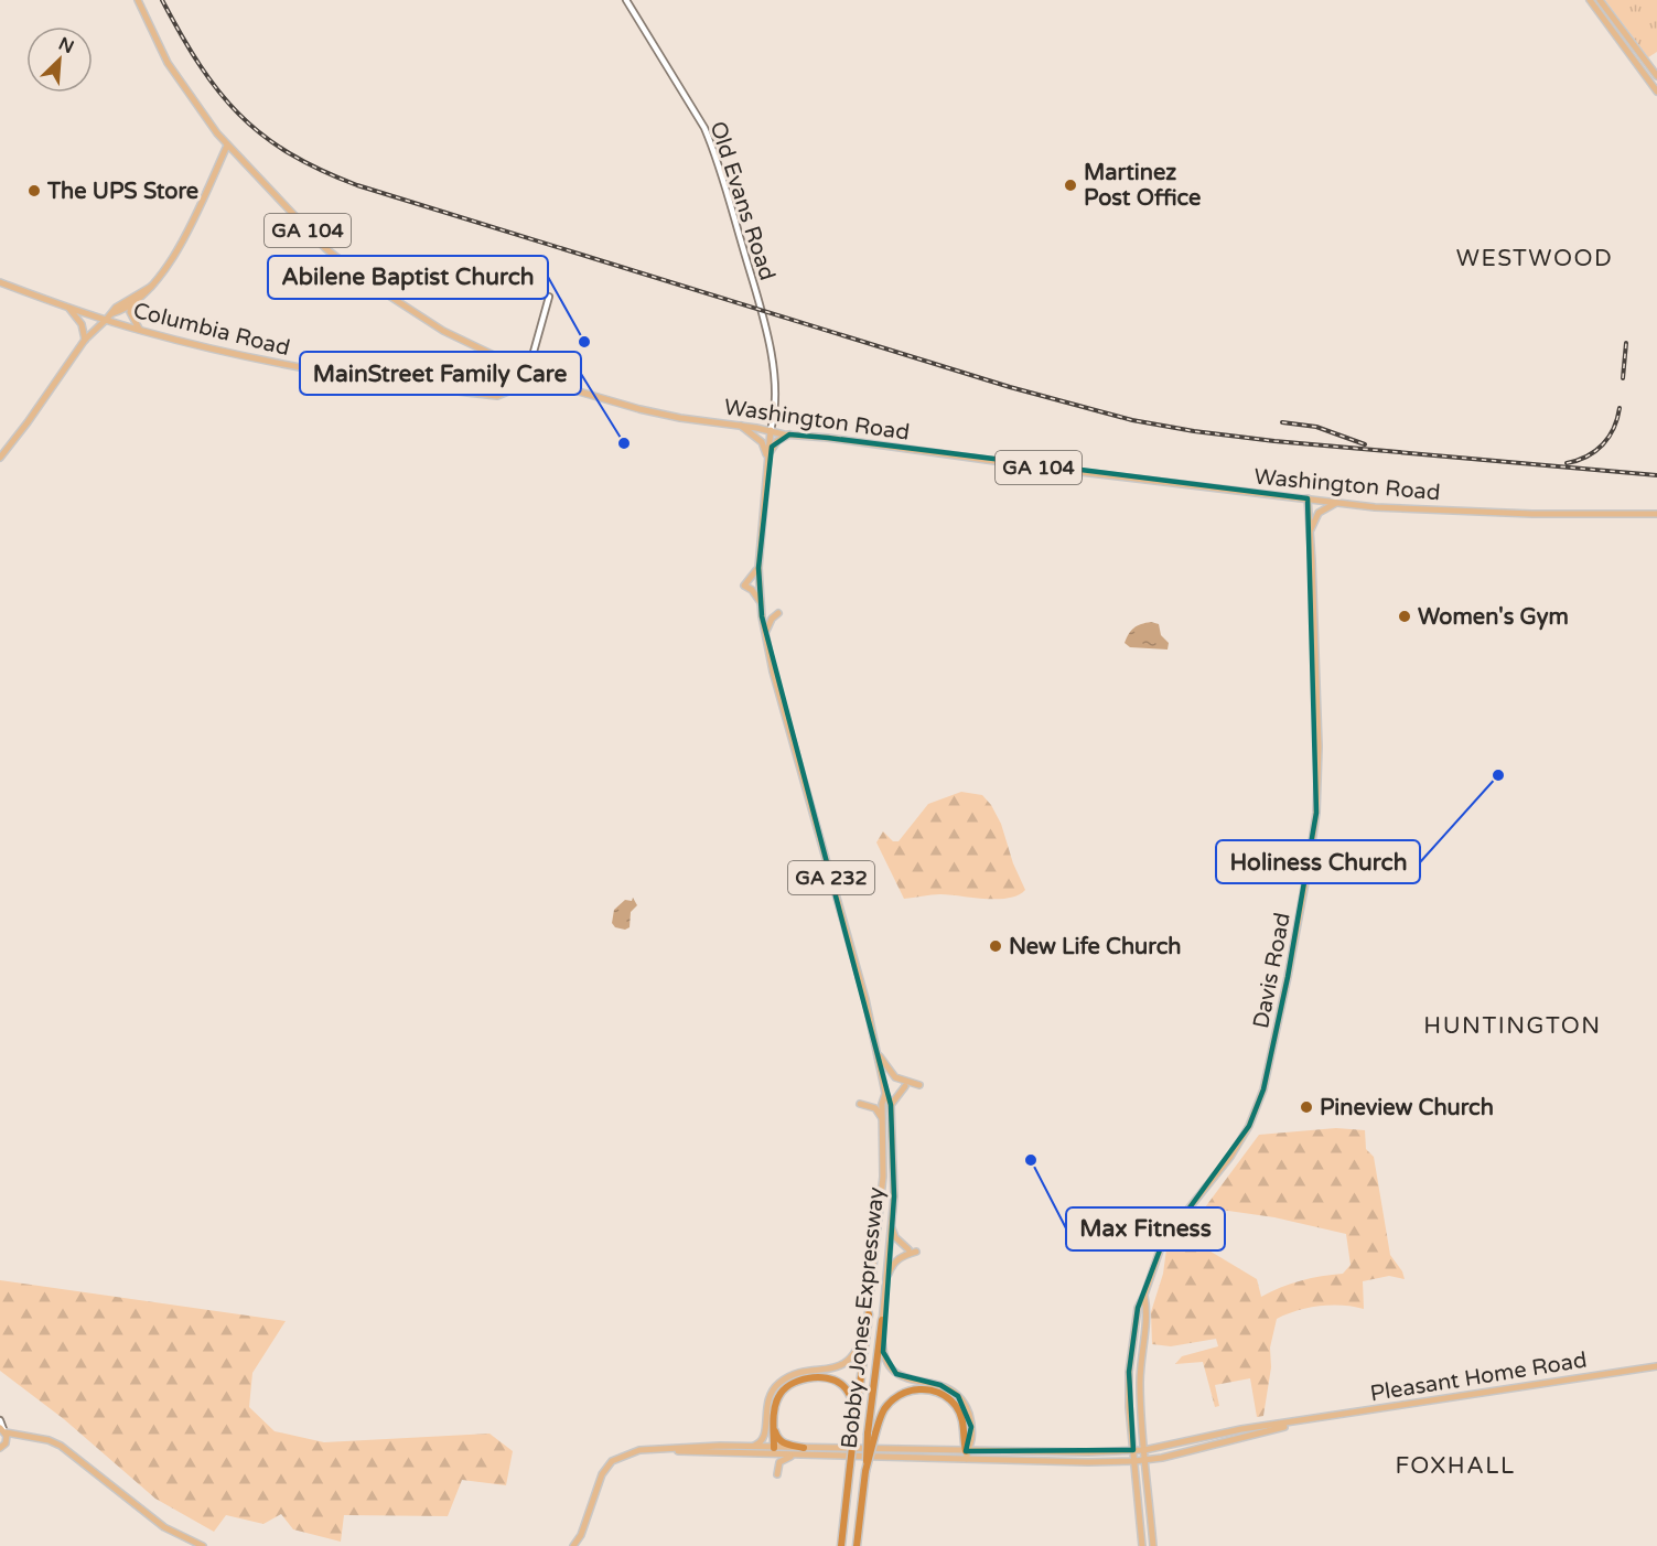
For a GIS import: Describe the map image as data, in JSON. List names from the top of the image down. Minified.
{"streets":{"highway":["GA 232","Bobby Jones Expressway"],"main road":["GA 104","Columbia Road","Washington Road","Davis Road","Pleasant Home Road"],"street":["Old Evans Road"]},"crossings":[["Old Evans Road","Washington Road"],["Old Evans Road","Bobby Jones Expressway"],["Columbia Road","Washington Road"],["Washington Road","Davis Road"],["Washington Road","Bobby Jones Expressway"],["Davis Road","Pleasant Home Road"]],"districts":["WESTWOOD","HUNTINGTON","FOXHALL"],"places":["Martinez Post Office","The UPS Store","Abilene Baptist Church","MainStreet Family Care","Women's Gym","Holiness Church","New Life Church","Pineview Church","Max Fitness"],"north":"top right"}
